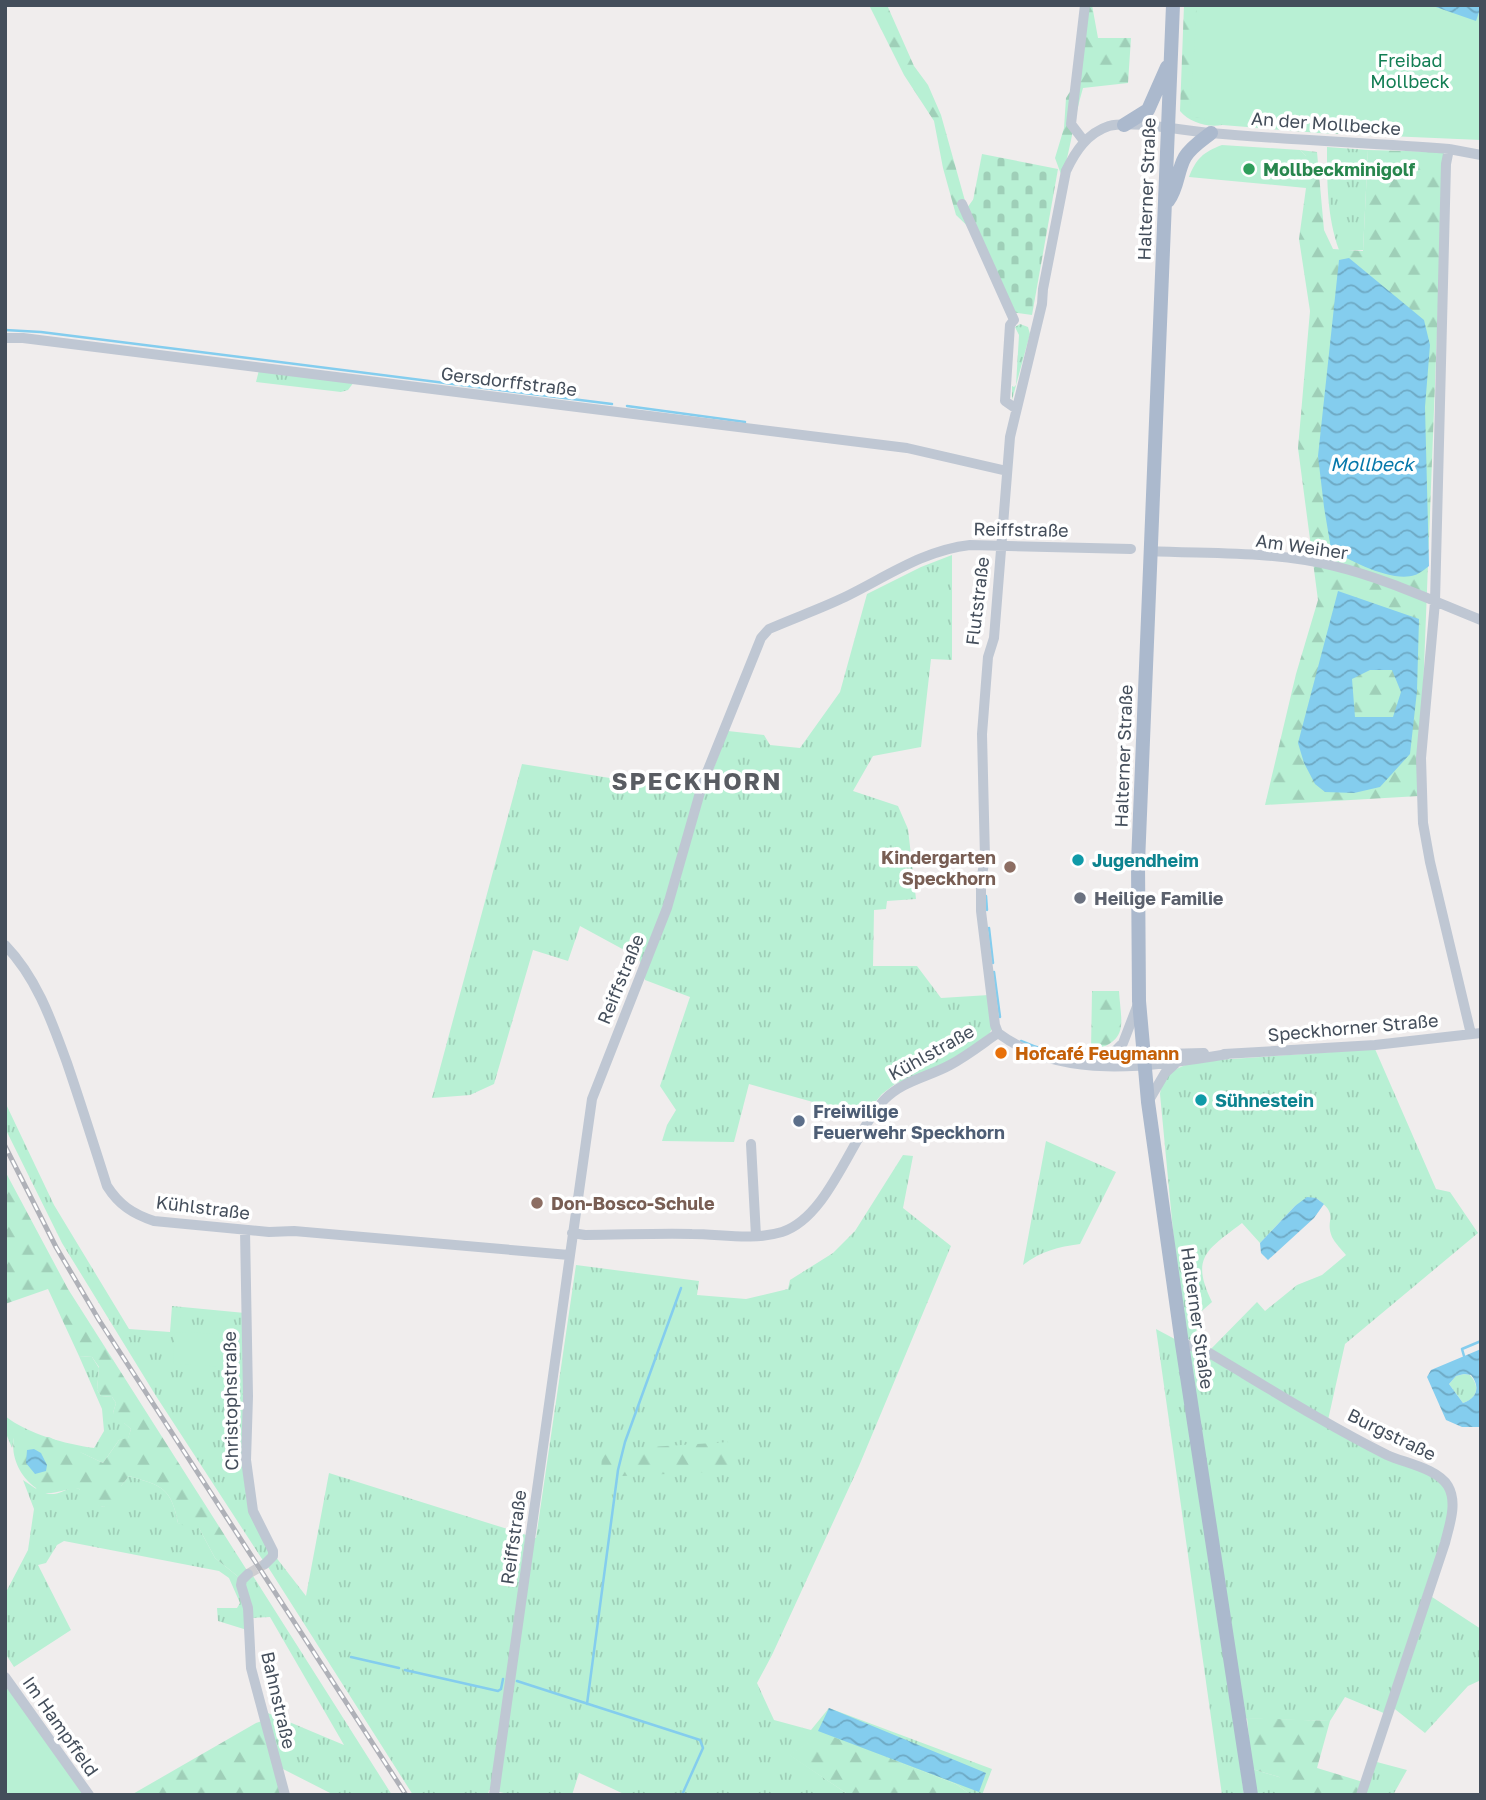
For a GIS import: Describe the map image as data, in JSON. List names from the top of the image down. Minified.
{"streets":{"main road":["Halterner Straße"],"street":["An der Mollbecke","Gersdorffstraße","Reiffstraße","Am Weiher","Flutstraße","Speckhorner Straße","Kühlstraße","Christophstraße","Burgstraße","Bahnstraße","Im Hampffeld"]},"crossings":[["An der Mollbecke","Halterner Straße"],["Halterner Straße","Am Weiher"],["Halterner Straße","Speckhorner Straße"],["Halterner Straße","Kühlstraße"],["Halterner Straße","Burgstraße"],["Gersdorffstraße","Flutstraße"],["Reiffstraße","Flutstraße"],["Reiffstraße","Kühlstraße"],["Flutstraße","Kühlstraße"],["Speckhorner Straße","Kühlstraße"],["Kühlstraße","Christophstraße"]],"districts":["SPECKHORN"],"water":["Mollbeck"],"parks":["Freibad Mollbeck"],"places":["Mollbeckminigolf","Jugendheim","Kindergarten Speckhorn","Heilige Familie","Hofcafé Feugmann","Sühnestein","Freiwilige Feuerwehr Speckhorn","Don-Bosco-Schule"]}
